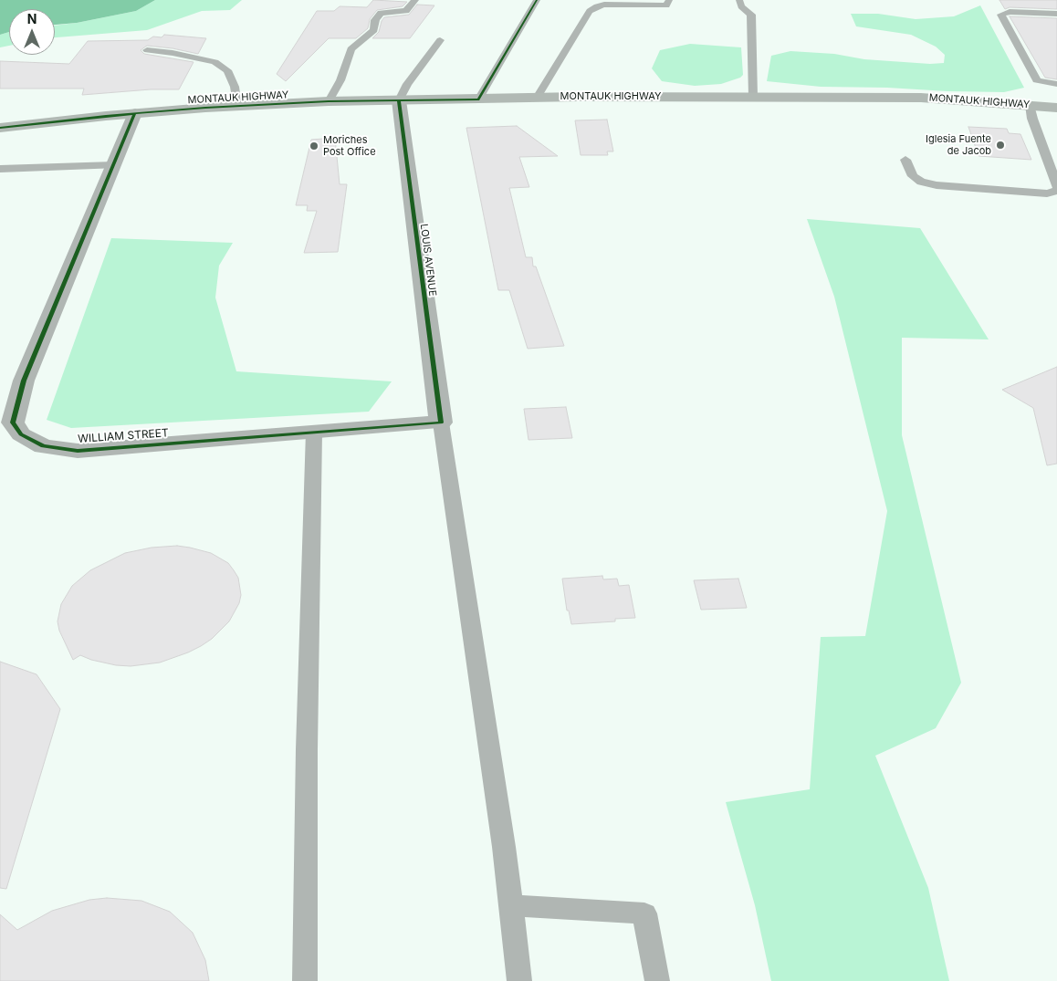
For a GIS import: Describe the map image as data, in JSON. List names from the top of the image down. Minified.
{"streets":{"main road":["MONTAUK HIGHWAY"],"street":["LOUIS AVENUE","WILLIAM STREET"]},"crossings":[["MONTAUK HIGHWAY","LOUIS AVENUE"],["MONTAUK HIGHWAY","WILLIAM STREET"],["LOUIS AVENUE","WILLIAM STREET"]],"places":["Iglesia Fuente de Jacob","Moriches Post Office"],"north":"top"}
